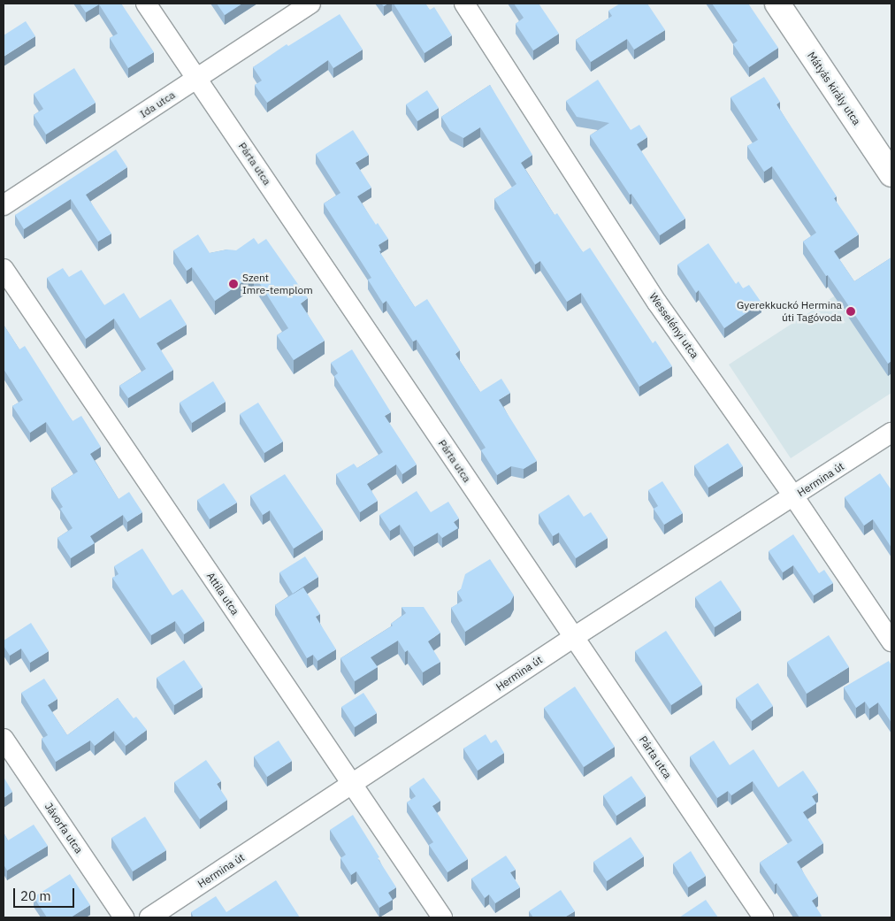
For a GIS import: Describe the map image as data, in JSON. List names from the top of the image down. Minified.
{"streets":{"street":["Mátyás király utca","Ida utca","Párta utca","Wesselényi utca","Hermina út","Attila utca","Jávorfa utca"]},"crossings":[["Ida utca","Párta utca"],["Párta utca","Hermina út"],["Wesselényi utca","Hermina út"],["Hermina út","Attila utca"]],"places":["Szent Imre-templom","Gyerekkuckó Hermina úti Tagóvoda"],"scale_bar":"20 m"}
